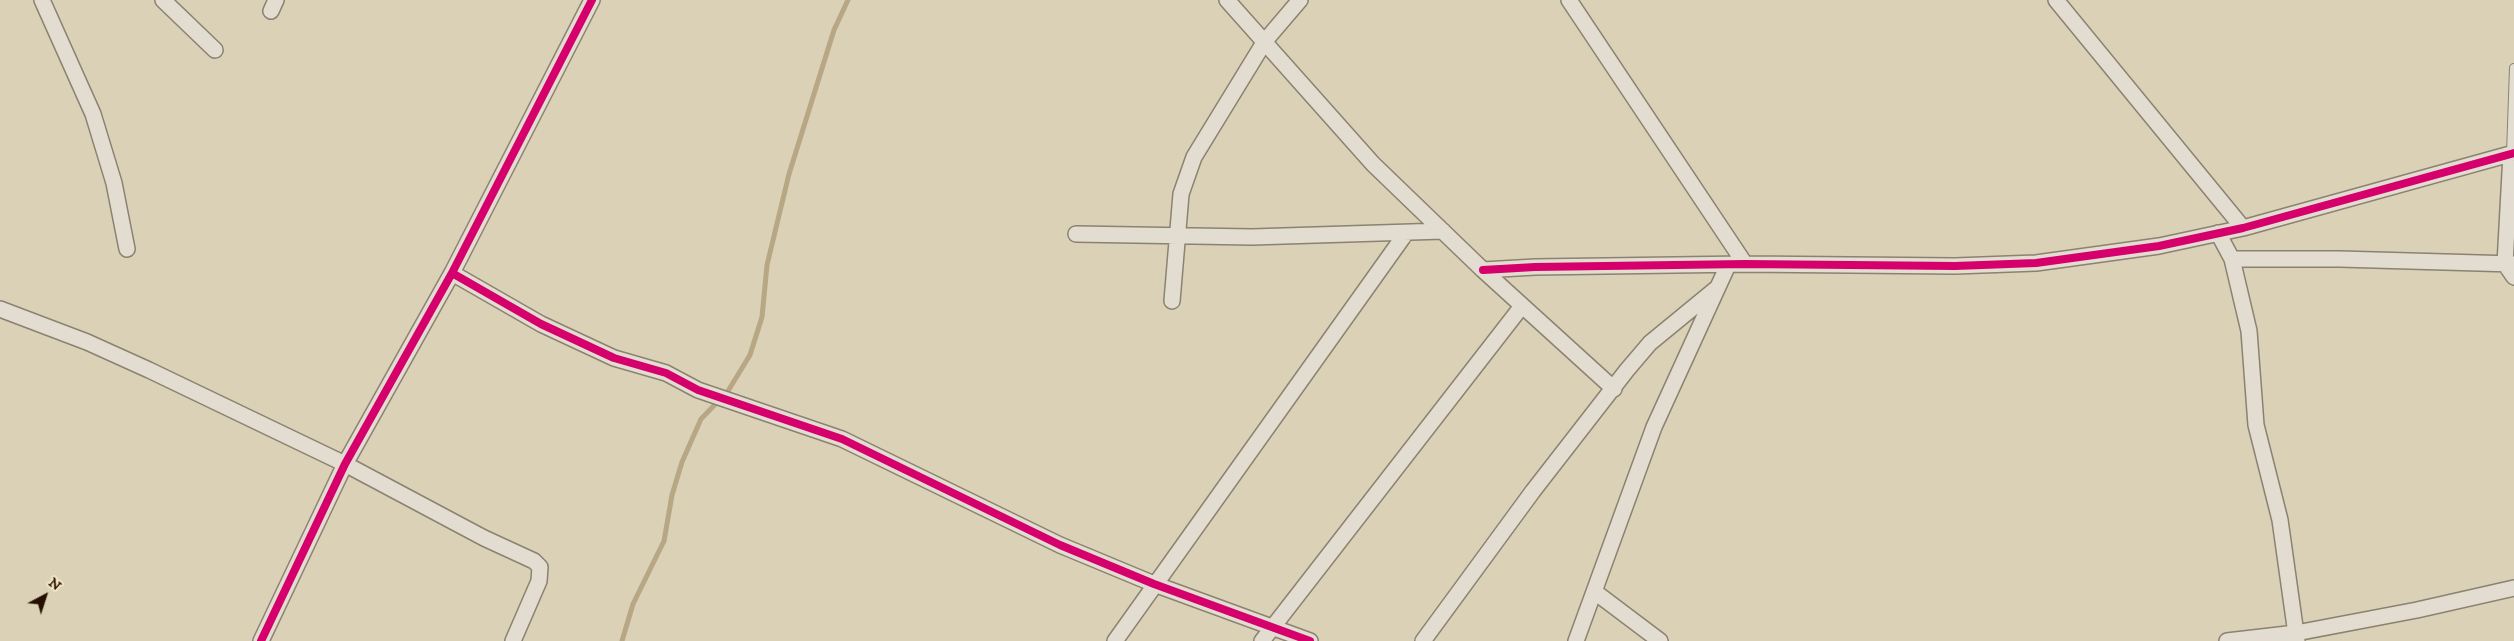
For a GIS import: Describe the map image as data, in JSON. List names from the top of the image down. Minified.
{"north":"top right"}
